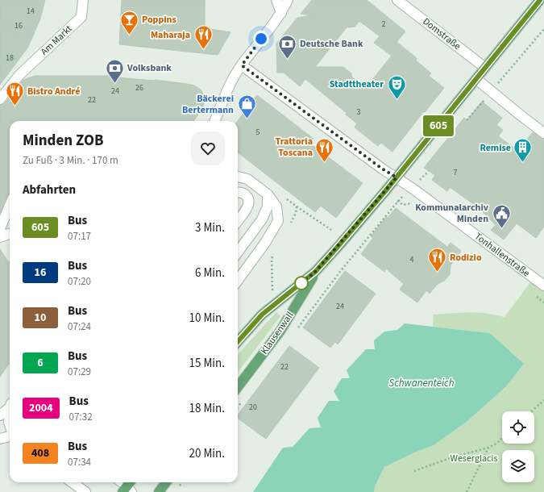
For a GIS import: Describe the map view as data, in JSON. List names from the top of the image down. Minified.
{"streets":{"main road":["Klausenwall"],"street":["Domstraße","Am Markt","Tonhallenstraße"]},"crossings":[["Domstraße","Klausenwall"],["Tonhallenstraße","Klausenwall"]],"water":["Schwanenteich"],"parks":["Weserglacis"],"places":{"bar":["Poppins"],"restaurant":["Maharaja","Bistro André","Trattoria Toscana","Rodizio"],"bank":["Deutsche Bank","Volksbank"],"theatre":["Stadttheater"],"shop":["Bäckerei Bertermann"],"building":["Remise"],"public building":["Kommunalarchiv Minden"]},"lines":["bus line 605"],"house_numbers":["14","2","16","18","26","24","22","3","5","7","4","24","22","20"],"page":{"on_map":"605","heading":[["Minden ZOB","Zu Fuß · 3 Min. · 170 m"],"Abfahrten"],"list":[{"mark":"605","name":"Bus","note":"07:17","value":"3 Min."},{"mark":"16","name":"Bus","note":"07:20","value":"6 Min."},{"mark":"10","name":"Bus","note":"07:24","value":"10 Min."},{"mark":"6","name":"Bus","note":"07:29","value":"15 Min."},{"mark":"2004","name":"Bus","note":"07:32","value":"18 Min."},{"mark":"408","name":"Bus","note":"07:34","value":"20 Min."}]}}
